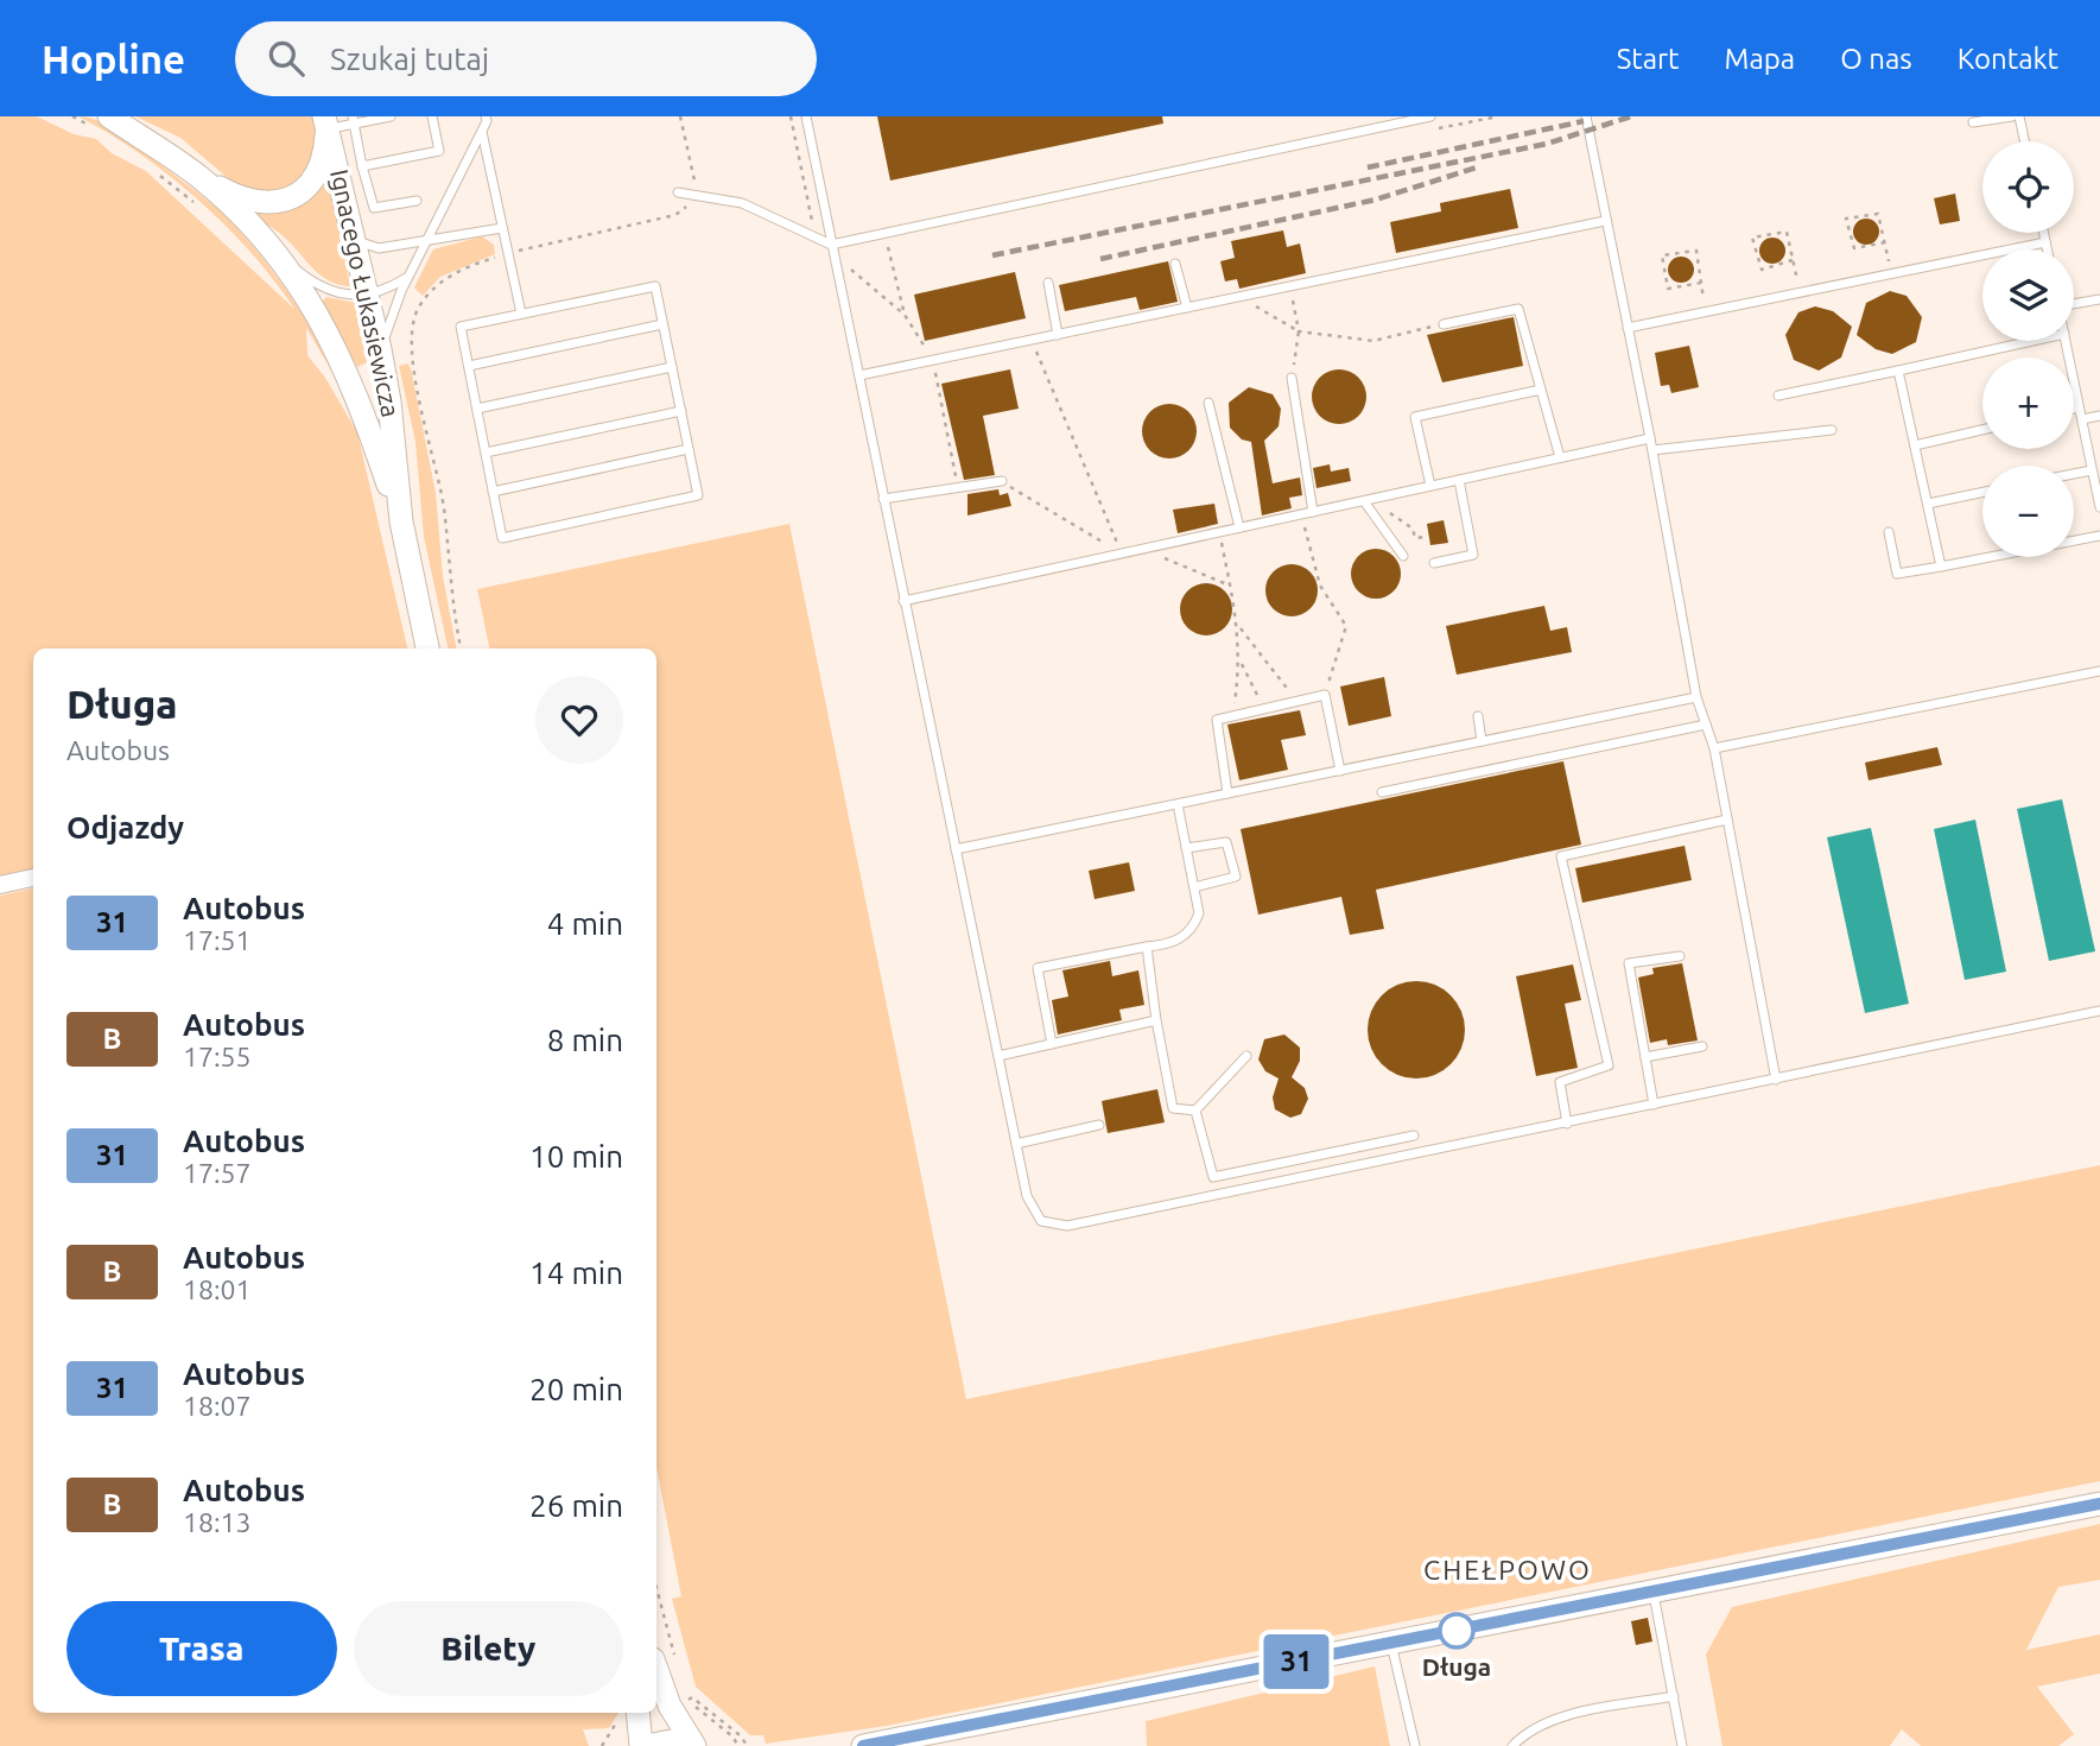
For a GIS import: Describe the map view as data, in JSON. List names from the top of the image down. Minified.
{"streets":{"main road":["Ignacego Łukasiewicza"]},"districts":["CHEŁPOWO"],"places":["Długa"],"lines":["bus line 31"],"page":{"header":"Hopline","search":"Szukaj tutaj","nav":["Start","Mapa","O nas","Kontakt"],"on_map":"31","map_buttons":["+","−"],"heading":[["Długa","Autobus"],"Odjazdy"],"list":[{"mark":"31","name":"Autobus","note":"17:51","value":"4 min"},{"mark":"B","name":"Autobus","note":"17:55","value":"8 min"},{"mark":"31","name":"Autobus","note":"17:57","value":"10 min"},{"mark":"B","name":"Autobus","note":"18:01","value":"14 min"},{"mark":"31","name":"Autobus","note":"18:07","value":"20 min"},{"mark":"B","name":"Autobus","note":"18:13","value":"26 min"}],"buttons":["Trasa","Bilety"]}}
